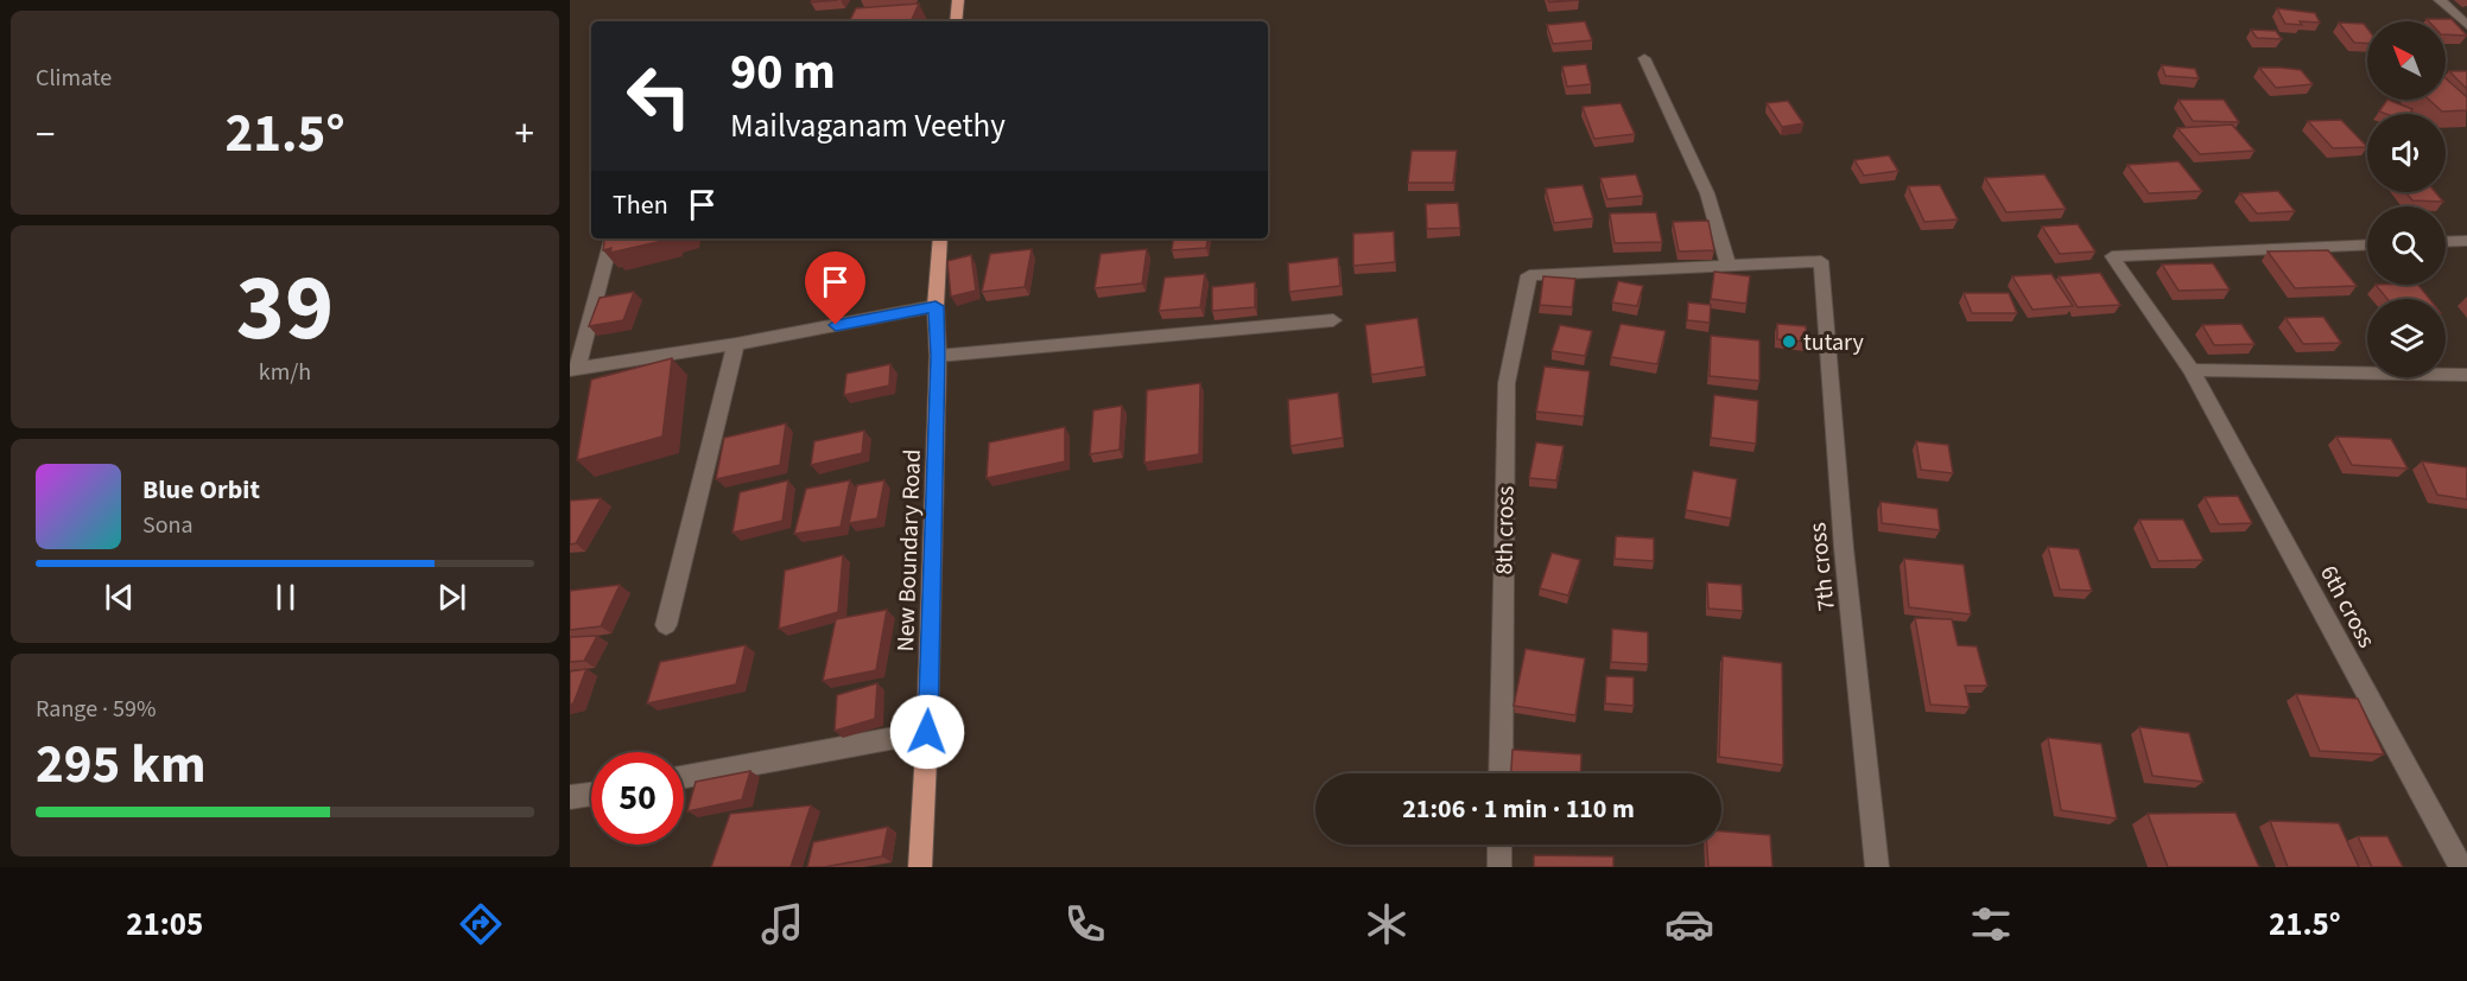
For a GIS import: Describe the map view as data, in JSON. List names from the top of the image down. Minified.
{"streets":{"main road":["New Boundary Road"],"street":["8th cross","7th cross","6th cross"]},"crossings":[["8th cross","7th cross"]],"places":["tutary"],"north":"top left","page":{"tile":["Climate",["39","km/h"],["Range · 59%","295 km"]],"turn":["90 m","Mailvaganam Veethy"],"heat":["−","21.5°","+"],"then":"Then","song":["Blue Orbit","Sona"],"limit":"50","trip":"21:06 · 1 min · 110 m","tabs":["21:05","21.5°"]}}
